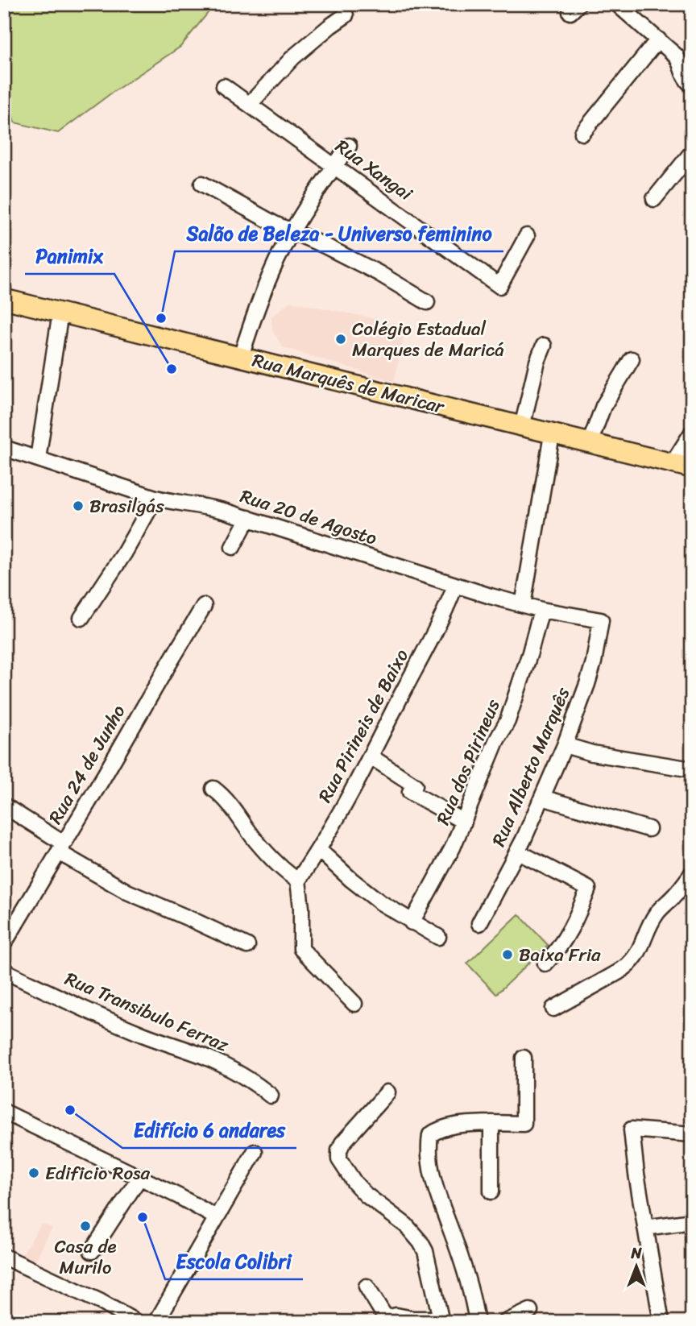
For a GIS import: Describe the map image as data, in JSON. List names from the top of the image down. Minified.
{"streets":{"main road":["Rua Marquês de Maricar"],"street":["Rua Xangai","Rua 20 de Agosto","Rua Pirineis de Baixo","Rua dos Pirineus","Rua 24 de Junho","Rua Alberto Marquês","Rua Transibulo Ferraz"]},"crossings":[["Rua 20 de Agosto","Rua Pirineis de Baixo"],["Rua 20 de Agosto","Rua dos Pirineus"],["Rua 20 de Agosto","Rua Alberto Marquês"]],"places":["Salão de Beleza - Universo feminino","Colégio Estadual Marques de Maricá","Panimix","Brasilgás","Baixa Fria","Edifício 6 andares","Edificio Rosa","Escola Colibri","Casa de Murilo"],"north":"top"}
